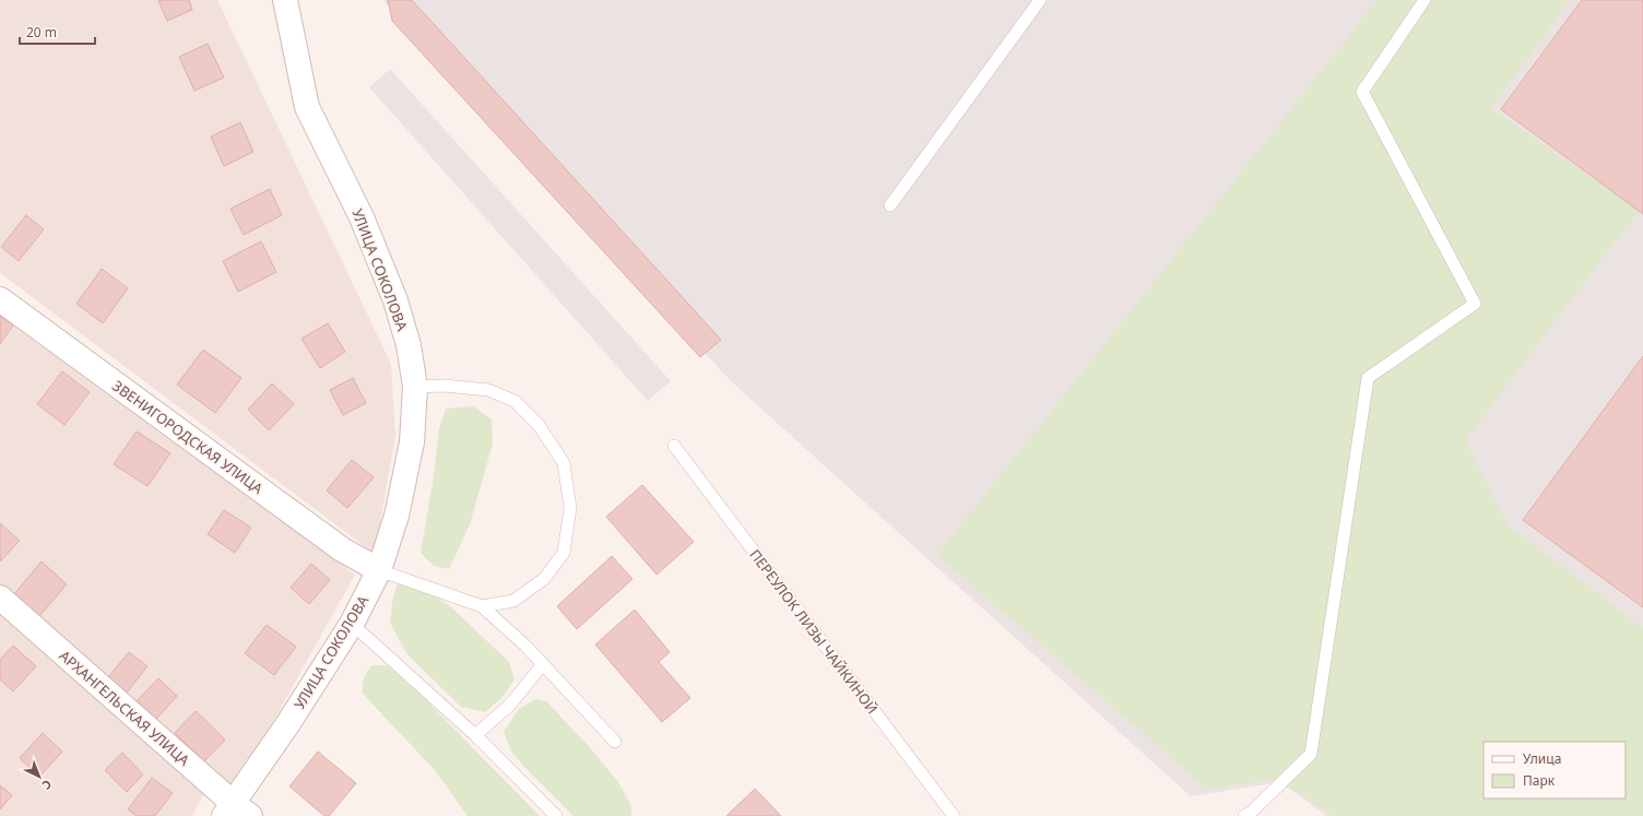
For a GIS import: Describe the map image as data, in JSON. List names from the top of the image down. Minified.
{"streets":{"main road":["УЛИЦА СОКОЛОВА","ЗВЕНИГОРОДСКАЯ УЛИЦА","АРХАНГЕЛЬСКАЯ УЛИЦА"],"lane":["ПЕРЕУЛОК ЛИЗЫ ЧАЙКИНОЙ"]},"crossings":[["УЛИЦА СОКОЛОВА","ЗВЕНИГОРОДСКАЯ УЛИЦА"],["УЛИЦА СОКОЛОВА","АРХАНГЕЛЬСКАЯ УЛИЦА"]],"legend":["Улица","Парк"],"scale_bar":"20 m","north":"bottom right"}
